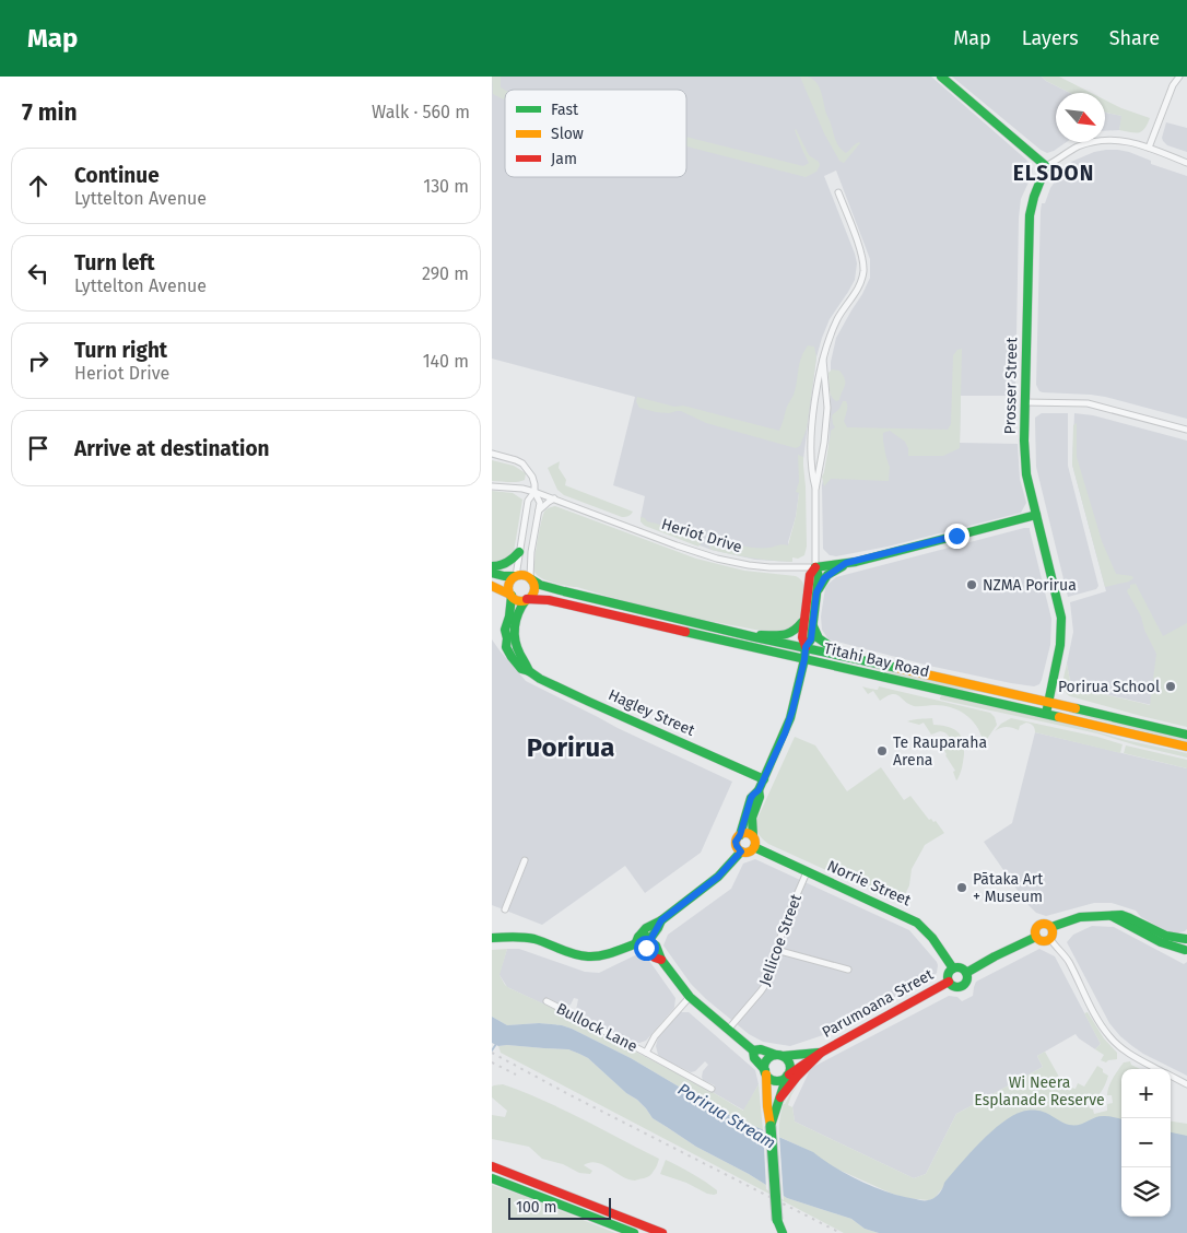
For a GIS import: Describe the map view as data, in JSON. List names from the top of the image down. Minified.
{"streets":{"main road":["Prosser Street","Heriot Drive","Titahi Bay Road","Hagley Street","Norrie Street","Parumoana Street"],"street":["Jellicoe Street","Bullock Lane"]},"crossings":[["Prosser Street","Heriot Drive"],["Prosser Street","Titahi Bay Road"],["Norrie Street","Jellicoe Street"],["Norrie Street","Parumoana Street"]],"districts":["ELSDON","Porirua"],"water":["Porirua Stream"],"parks":["Wi Neera Esplanade Reserve"],"places":["NZMA Porirua","Porirua School","Te Rauparaha Arena","Pātaka Art + Museum"],"legend":["Fast","Slow","Jam"],"scale_bar":"100 m","north":"bottom right","page":{"header":"Map","nav":["Map","Layers","Share"],"heading":["7 min","Walk · 560 m"],"list":[["Continue","Lyttelton Avenue","130 m"],["Turn left","Lyttelton Avenue","290 m"],["Turn right","Heriot Drive","140 m"],"Arrive at destination"],"map_buttons":["+","−"],"scale":"100 m"}}
